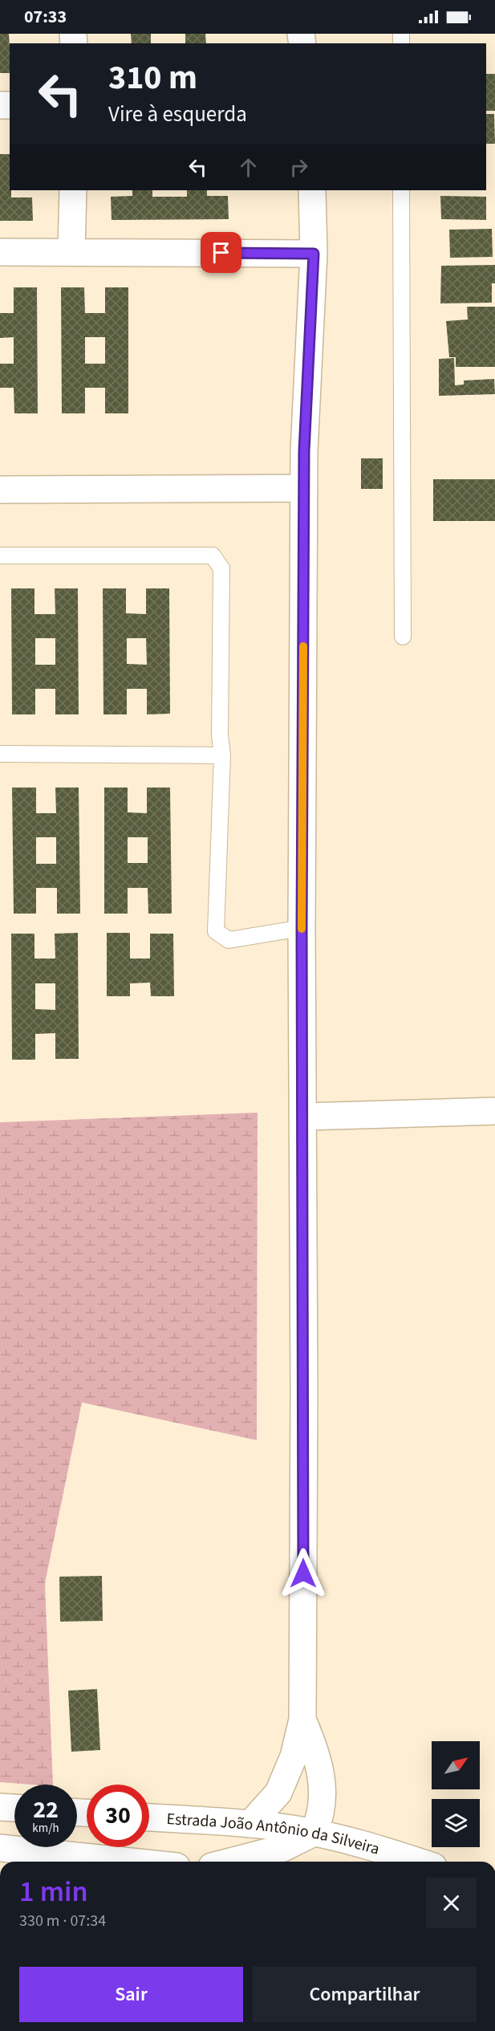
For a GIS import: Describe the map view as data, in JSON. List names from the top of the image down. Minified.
{"streets":{"street":["Estrada João Antônio da Silveira"]},"north":"top right","page":{"status":"07:33","turn":["310 m","Vire à esquerda"],"speed":"22 km/h","limit":"30","heading":["1 min","330 m · 07:34"],"buttons":["Sair","Compartilhar"]}}
